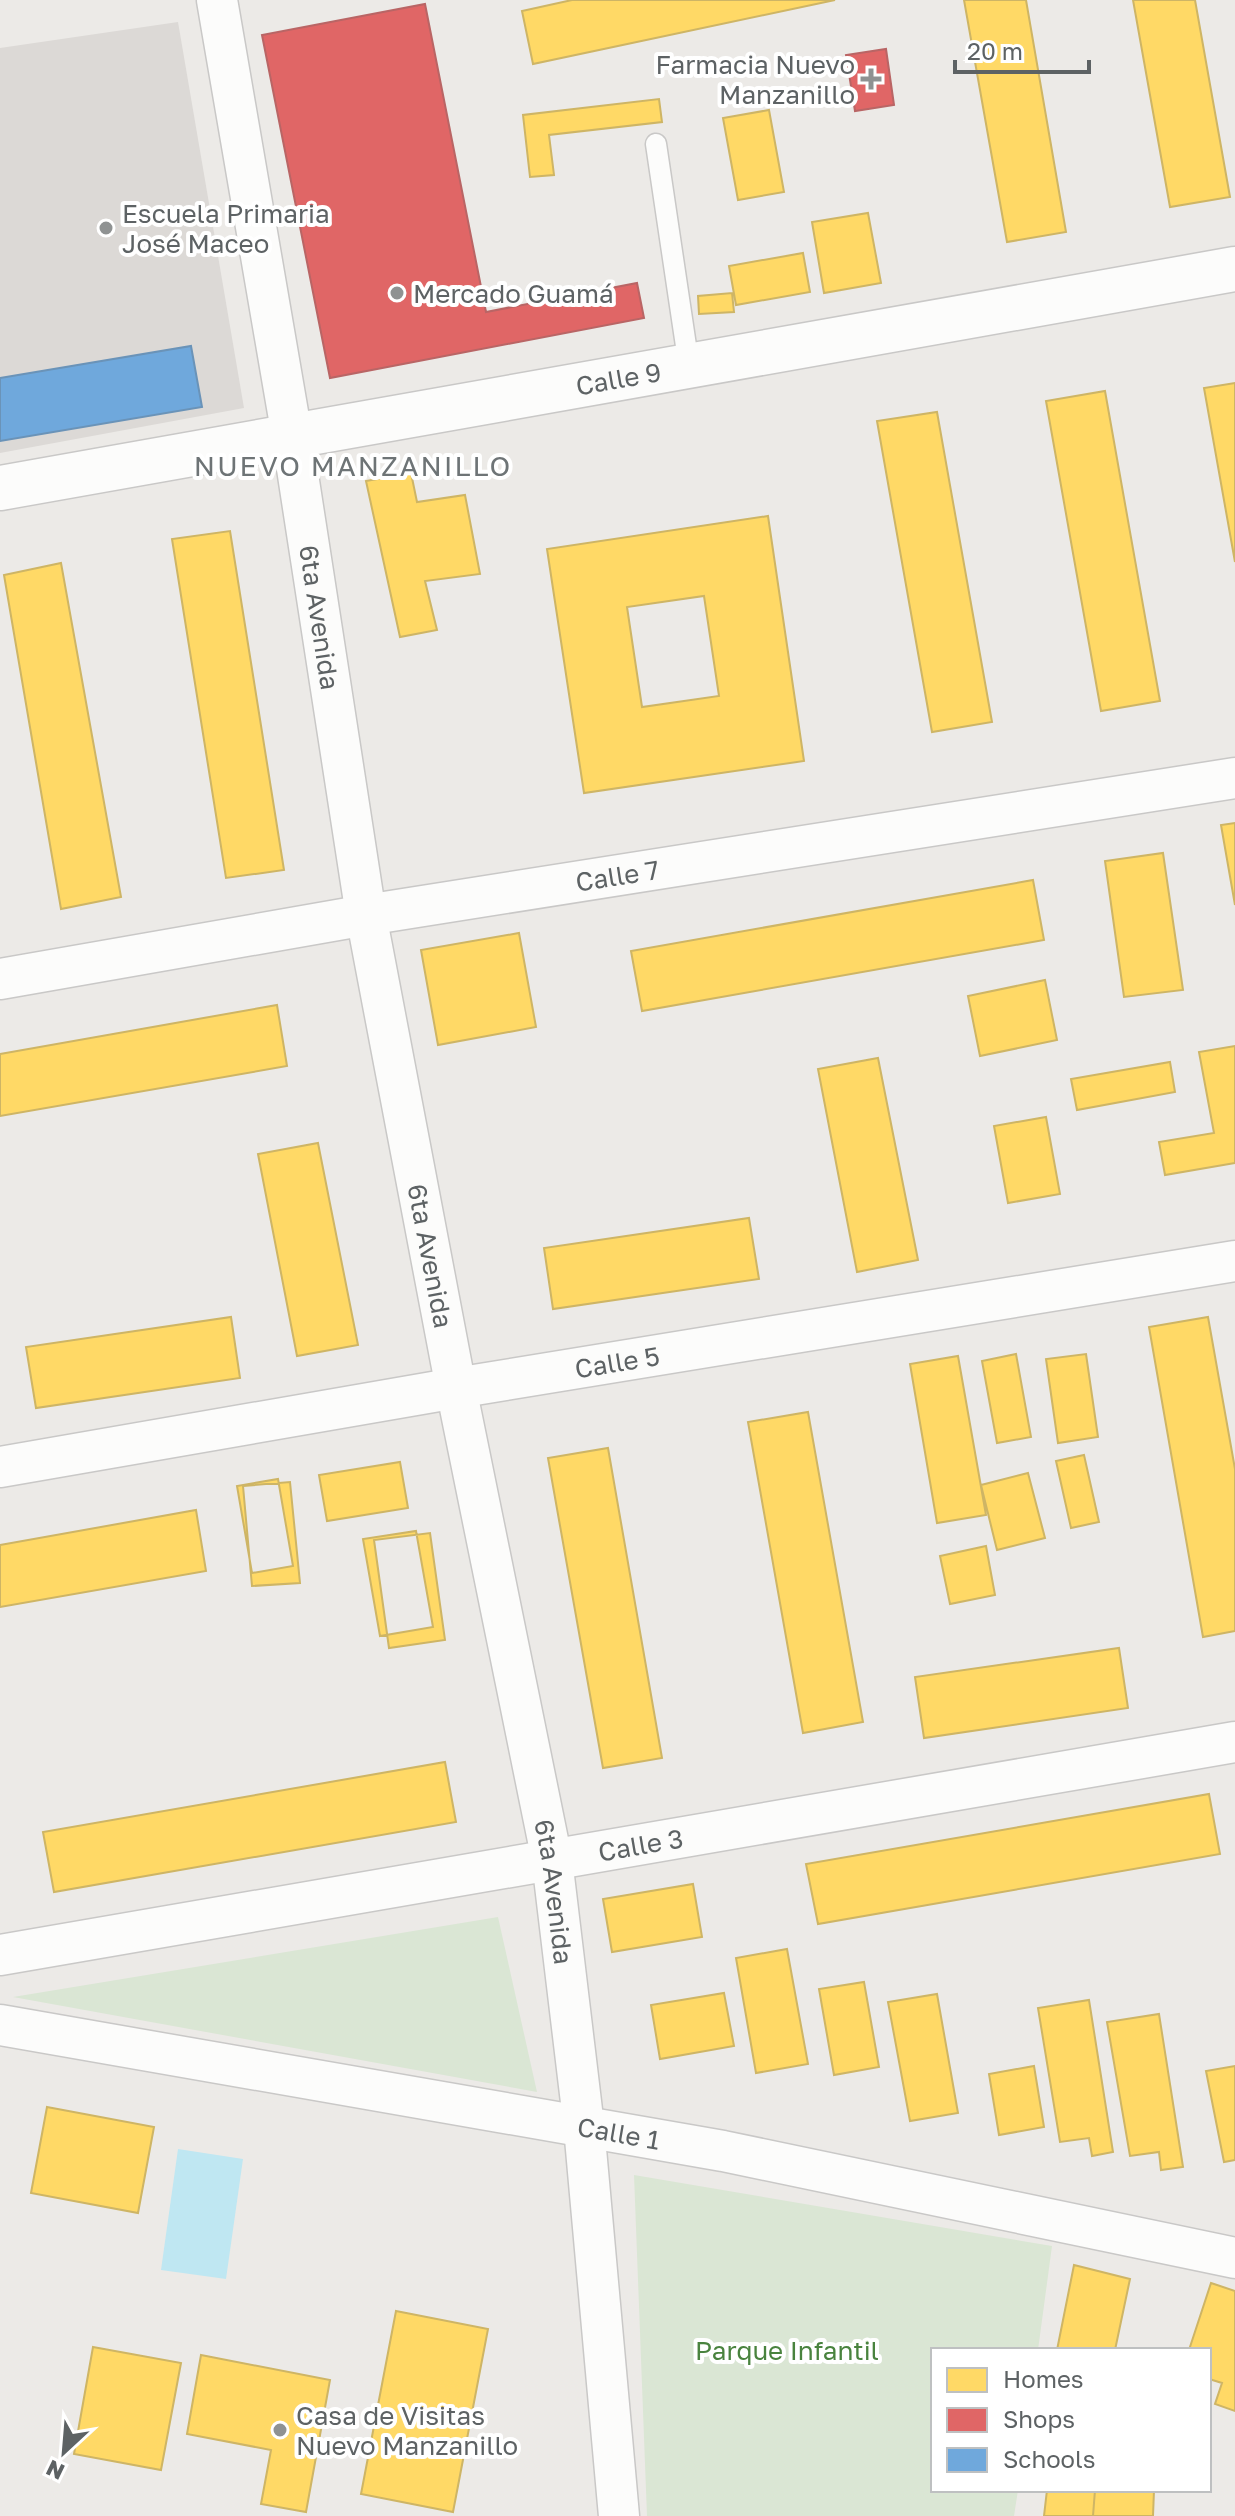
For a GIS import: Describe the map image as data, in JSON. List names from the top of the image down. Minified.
{"streets":{"street":["Calle 9","6ta Avenida","Calle 7","Calle 5","Calle 3","Calle 1"]},"crossings":[["Calle 9","6ta Avenida"],["6ta Avenida","Calle 7"],["6ta Avenida","Calle 5"],["6ta Avenida","Calle 3"],["6ta Avenida","Calle 1"]],"districts":["NUEVO MANZANILLO"],"parks":["Parque Infantil"],"places":{"health":["Farmacia Nuevo Manzanillo"],"other":["Escuela Primaria José Maceo","Mercado Guamá","Casa de Visitas Nuevo Manzanillo"]},"legend":["Homes","Shops","Schools"],"scale_bar":"20 m","north":"bottom left"}
